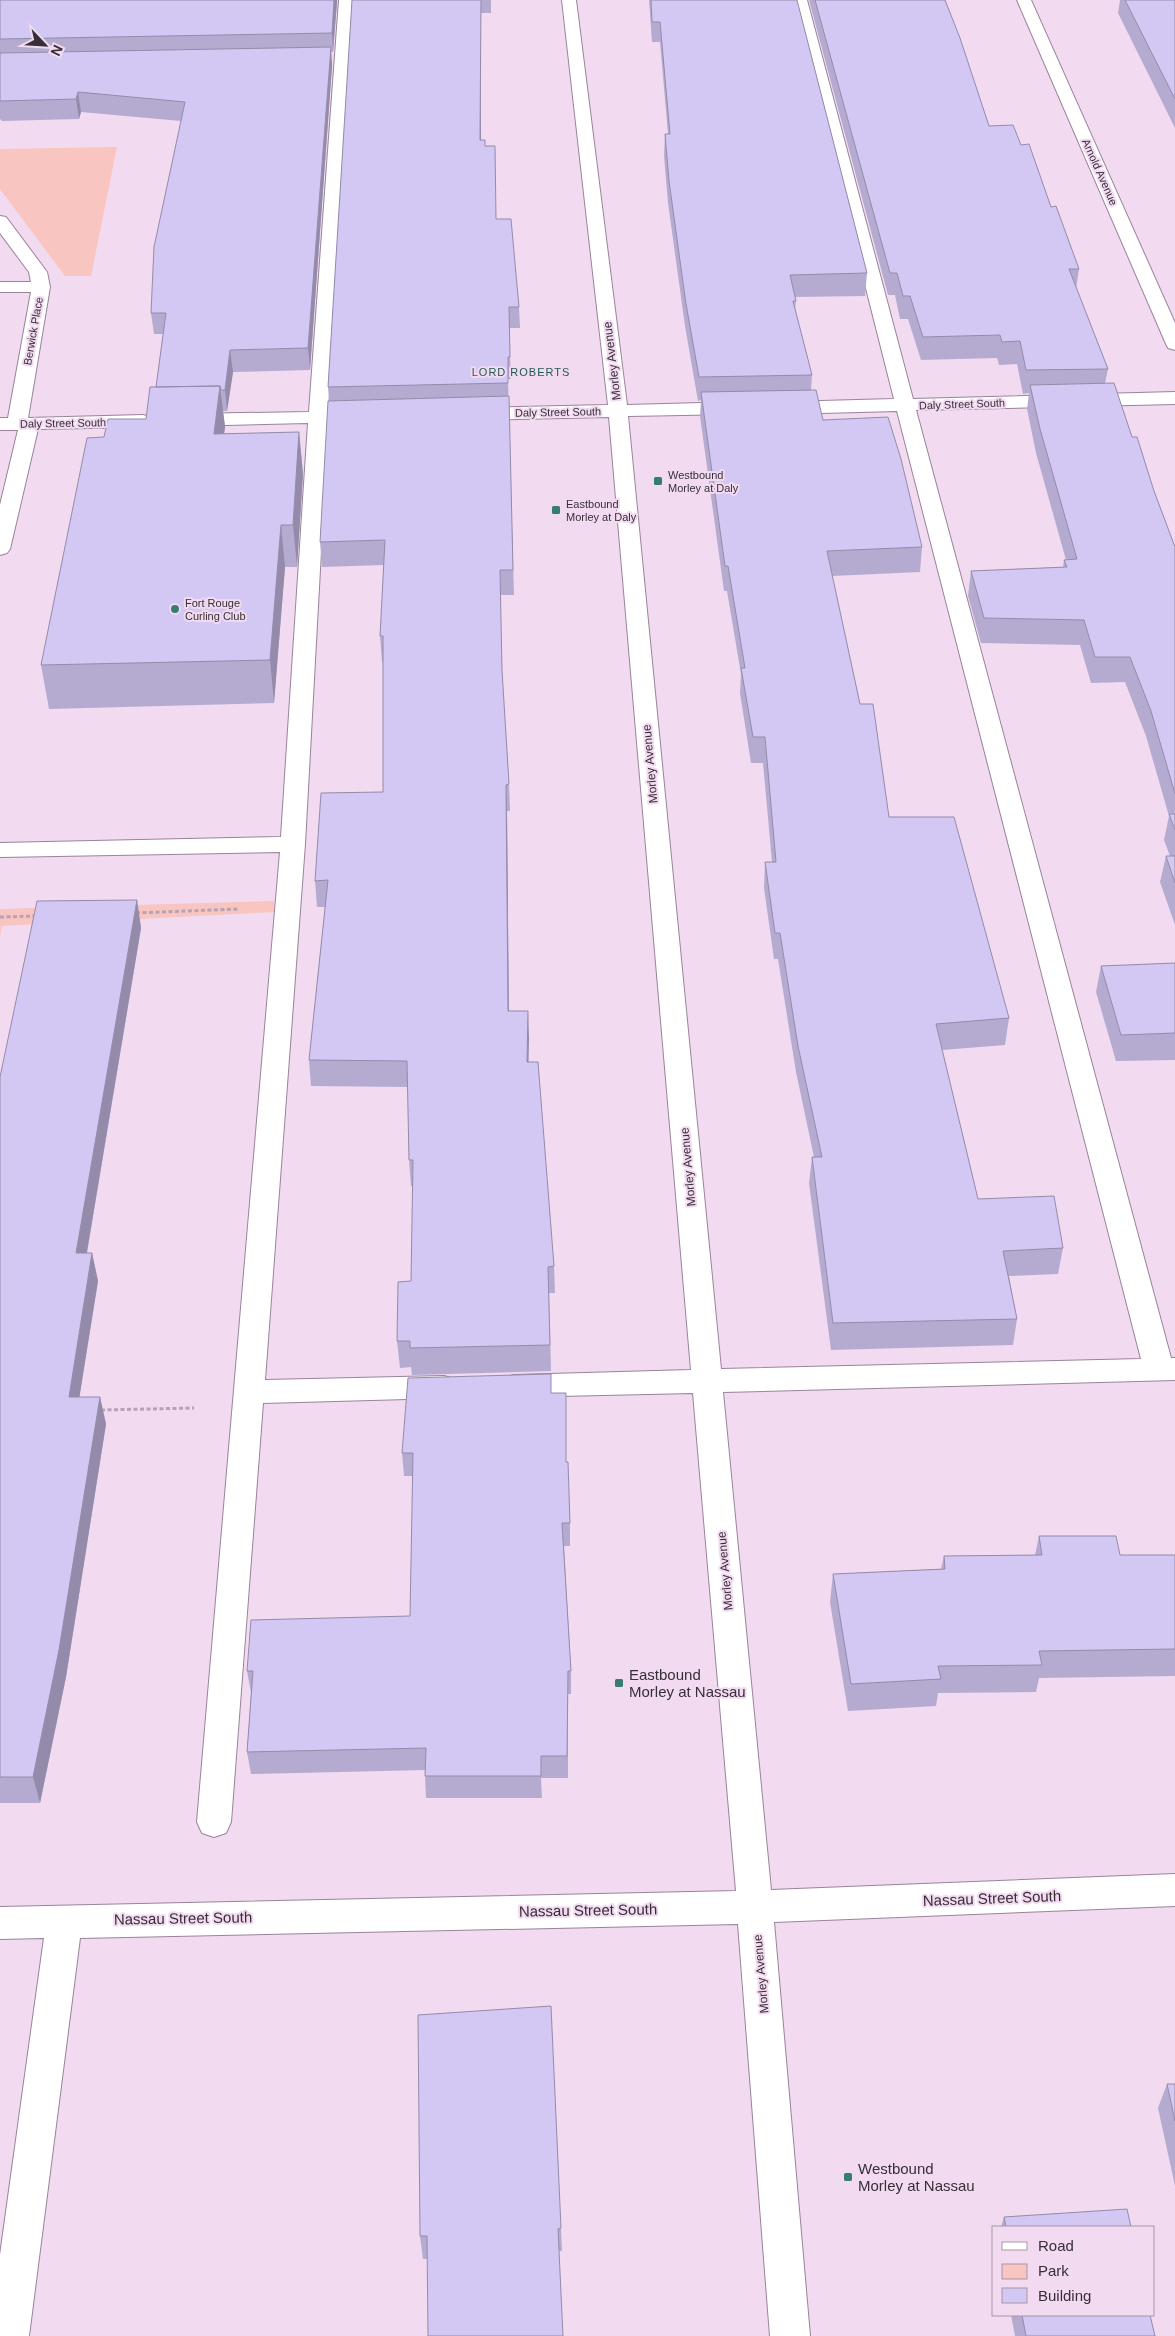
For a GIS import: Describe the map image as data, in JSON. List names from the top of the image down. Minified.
{"streets":{"street":["Arnold Avenue","Berwick Place","Morley Avenue","Daly Street South","Nassau Street South"]},"crossings":[["Berwick Place","Daly Street South"],["Morley Avenue","Daly Street South"],["Morley Avenue","Nassau Street South"]],"districts":["LORD ROBERTS"],"places":{"transit":["Westbound Morley at Daly","Eastbound Morley at Daly","Eastbound Morley at Nassau","Westbound Morley at Nassau"],"other":["Fort Rouge Curling Club"]},"legend":["Road","Park","Building"],"north":"bottom right"}
